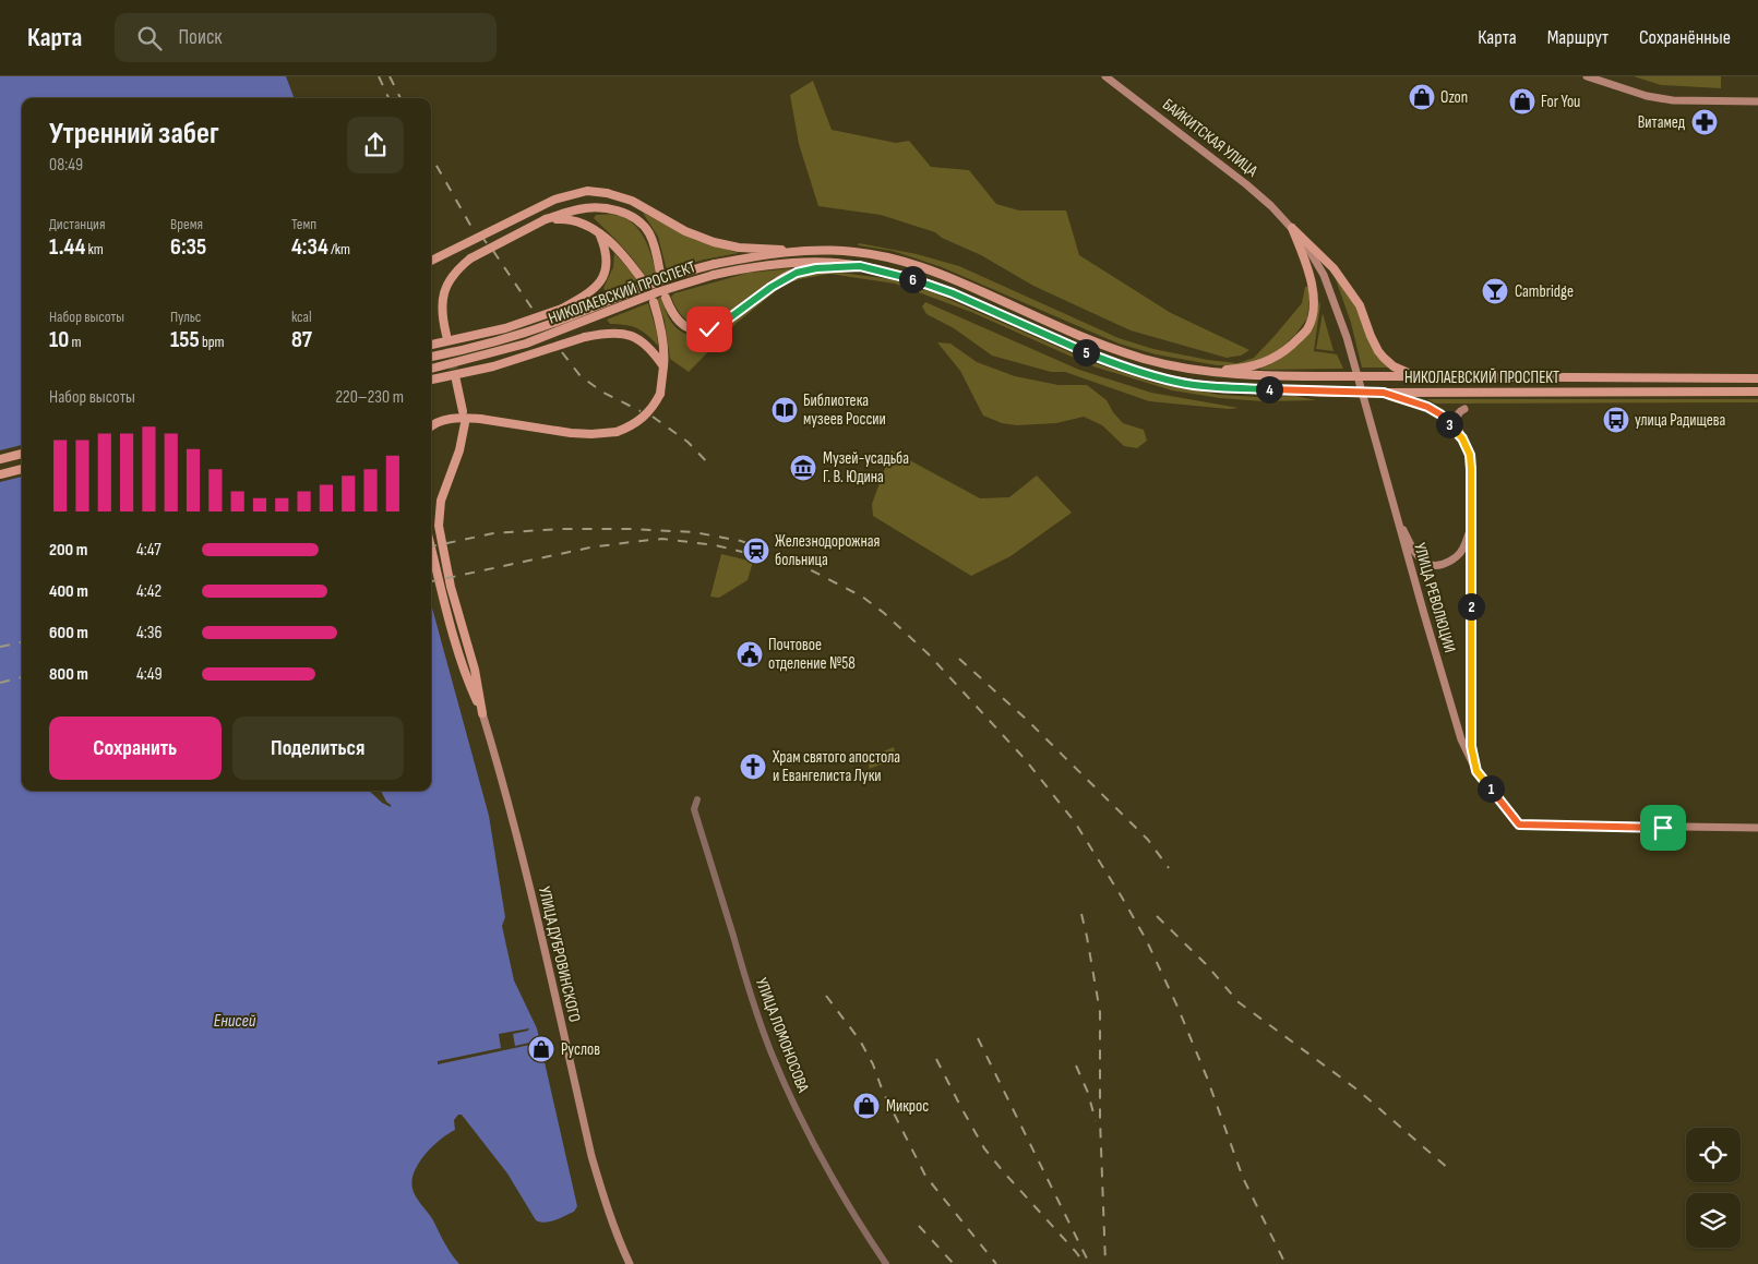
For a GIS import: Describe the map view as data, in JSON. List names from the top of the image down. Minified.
{"streets":{"main road":["БАЙКИТСКАЯ УЛИЦА","НИКОЛАЕВСКИЙ ПРОСПЕКТ","УЛИЦА РЕВОЛЮЦИИ","УЛИЦА ДУБРОВИНСКОГО"],"street":["УЛИЦА ЛОМОНОСОВА"]},"crossings":[["БАЙКИТСКАЯ УЛИЦА","УЛИЦА РЕВОЛЮЦИИ"]],"water":["Енисей"],"places":{"shop":["Ozon","For You","Руслов","Микрос"],"pharmacy":["Витамед"],"bar":["Cambridge"],"library":["Библиотека музеев России"],"bus stop":["улица Радищева"],"museum":["Музей-усадьба Г. В. Юдина"],"station":["Железнодорожная больница"],"public building":["Почтовое отделение №58"],"church":["Храм святого апостола и Евангелиста Луки"]},"page":{"header":"Карта","search":"Поиск","nav":["Карта","Маршрут","Сохранённые"],"heading":["Утренний забег","08:49"],"stats":[["Дистанция","1.44 km"],["Время","6:35"],["Темп","4:34 /km"],["Набор высоты","10 m"],["Пульс","155 bpm"],["kcal","87"]],"pins":["6","5","4","3","2","1"],"chart":["Набор высоты","220–230 m"],"list":[{"name":"200 m","note":"4:47"},{"name":"400 m","note":"4:42"},{"name":"600 m","note":"4:36"},{"name":"800 m","note":"4:49"}],"buttons":["Сохранить","Поделиться"]}}
